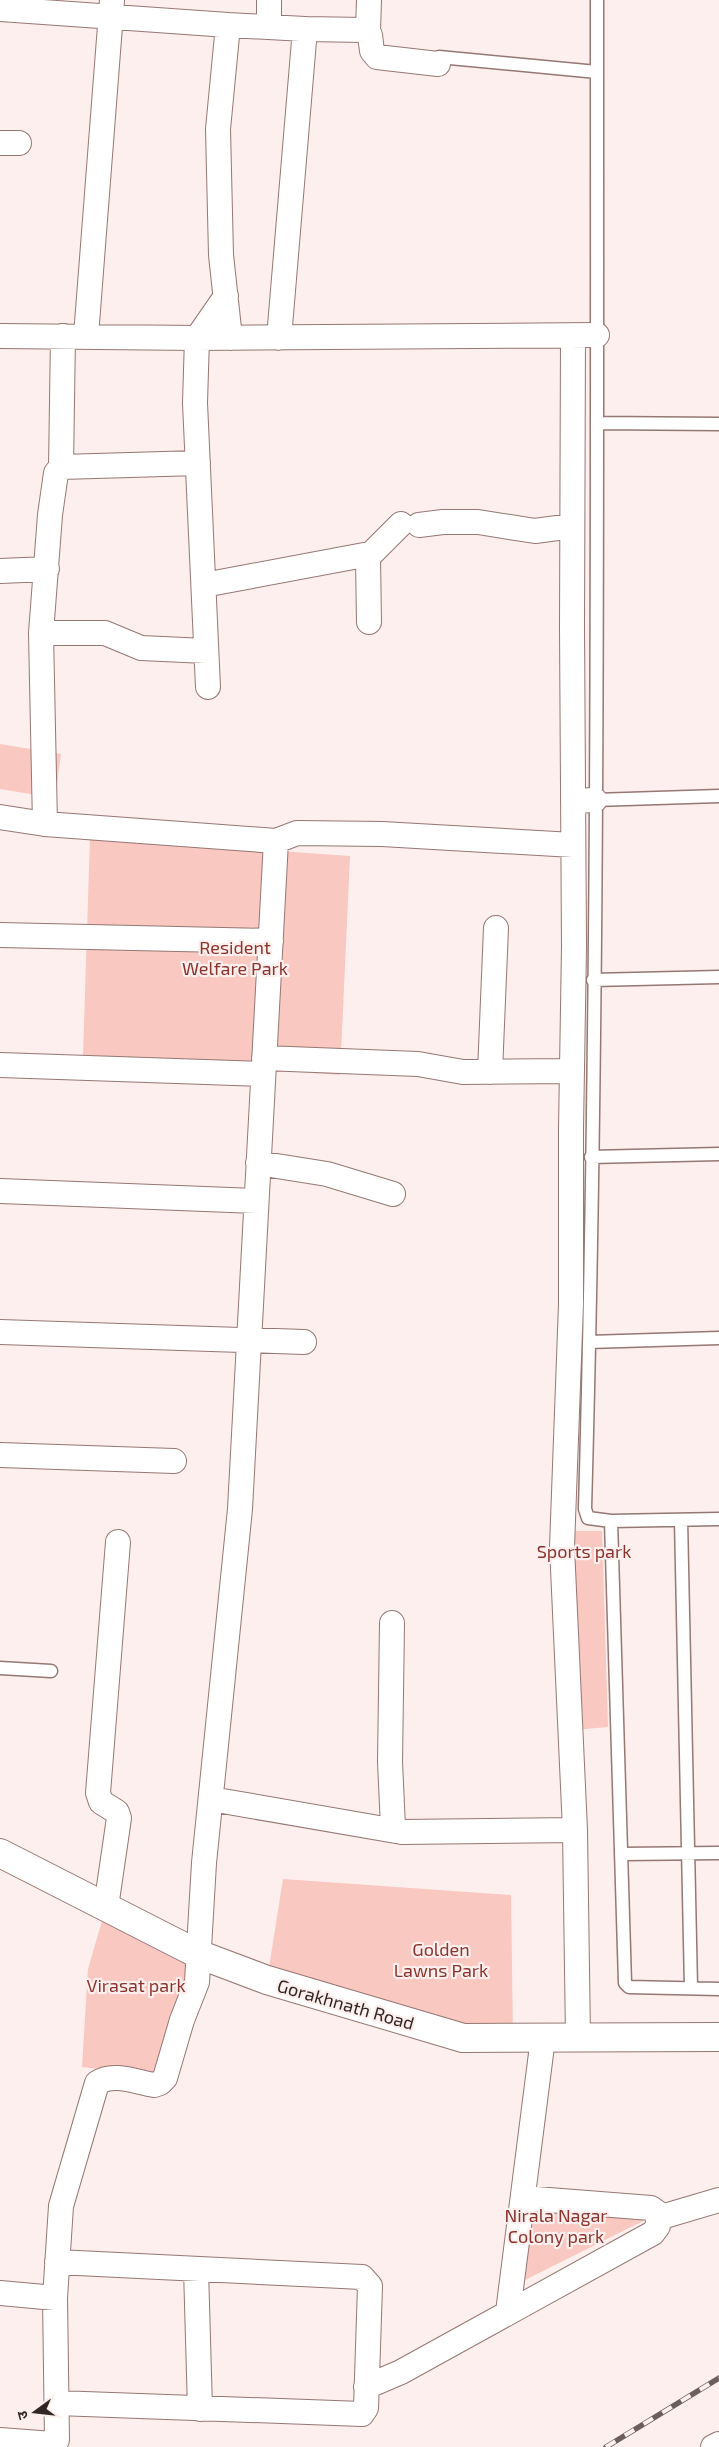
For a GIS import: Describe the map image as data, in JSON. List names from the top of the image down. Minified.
{"streets":{"main road":["Gorakhnath Road"]},"parks":["Resident Welfare Park","Sports park","Golden Lawns Park","Virasat park","Nirala Nagar Colony park"],"north":"left"}
